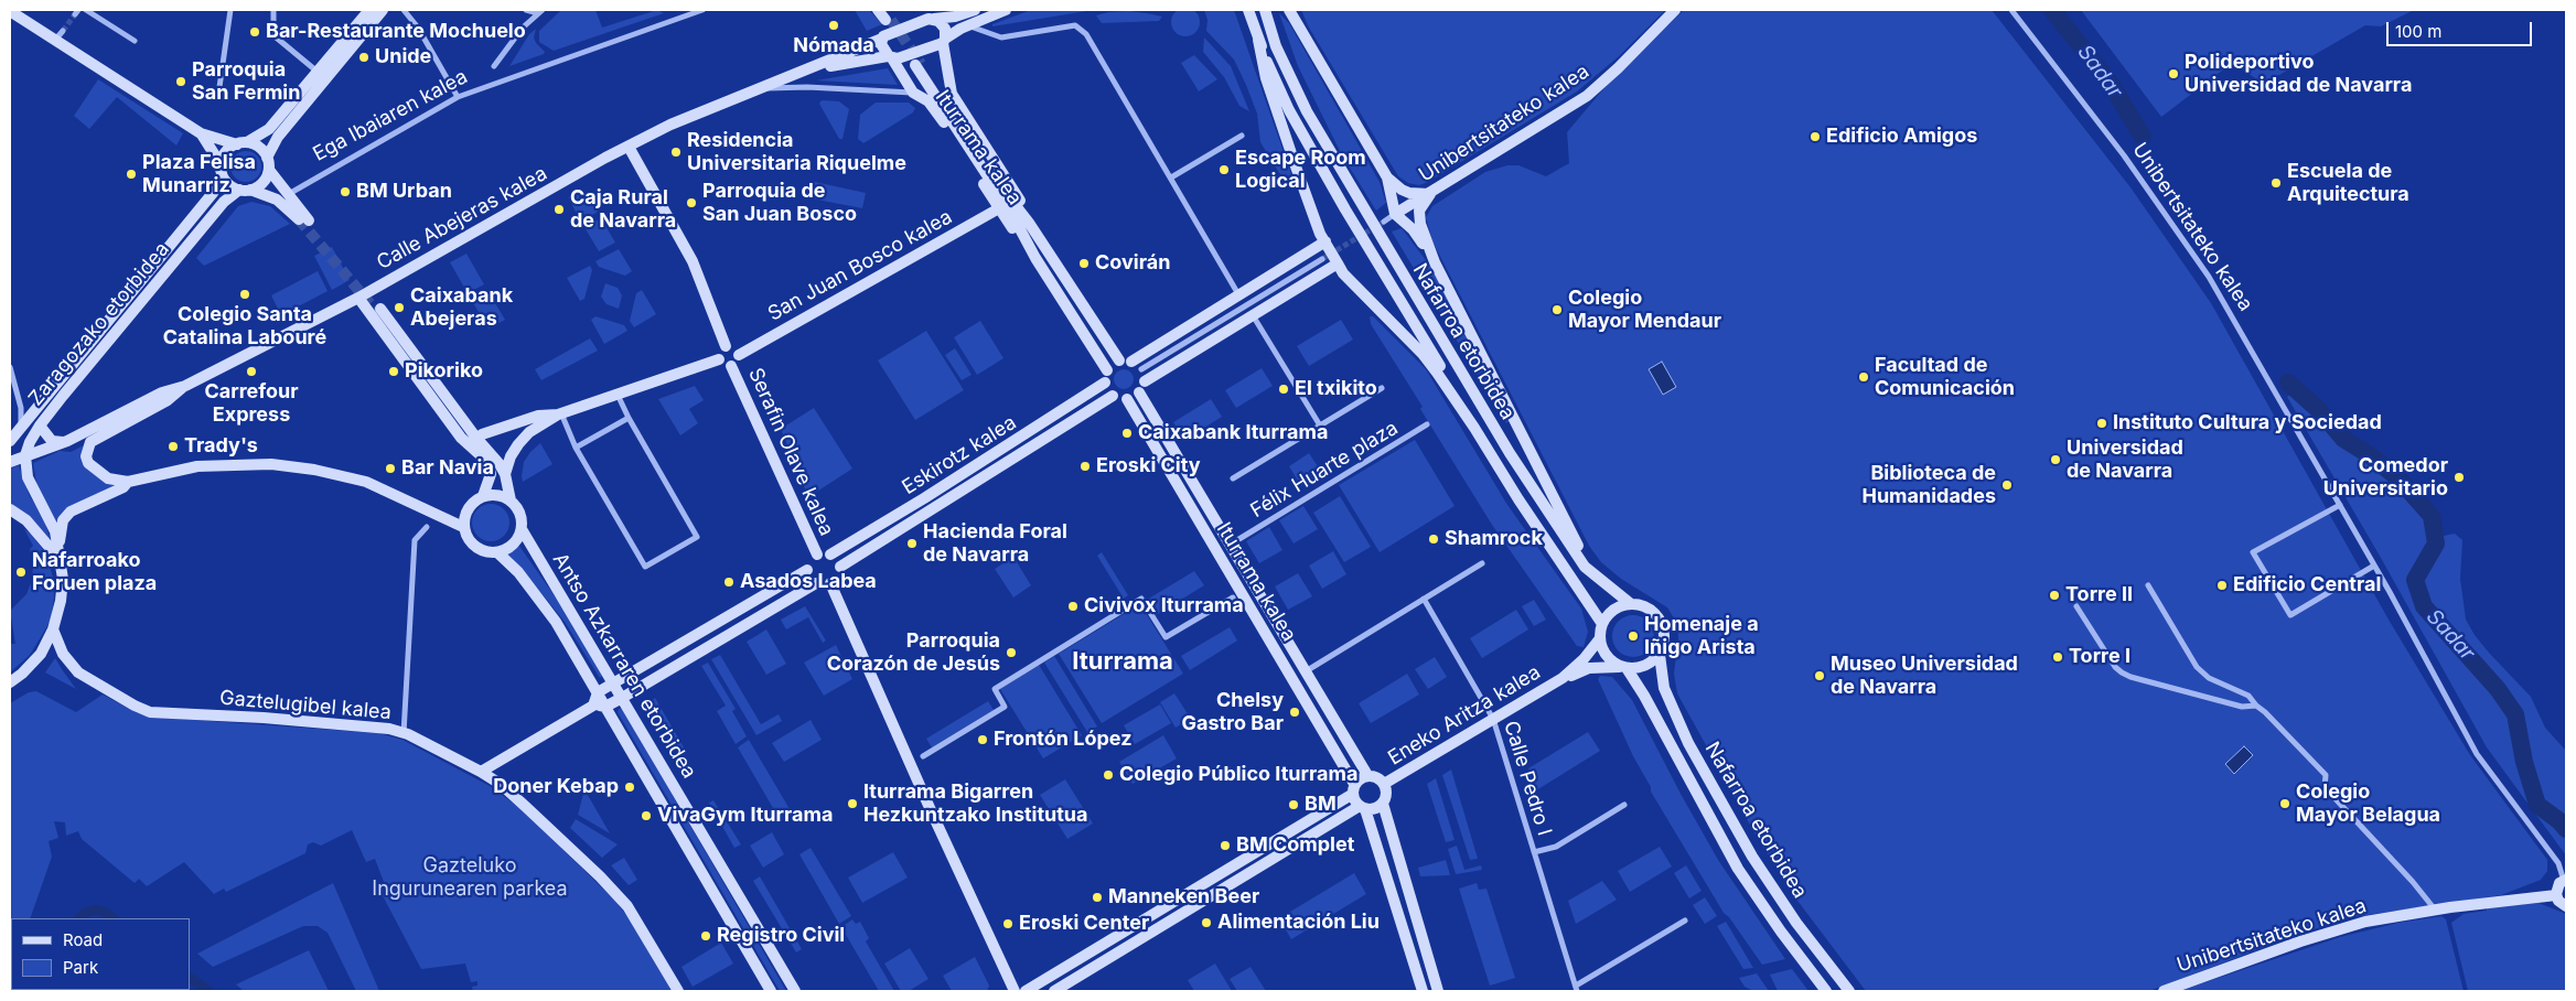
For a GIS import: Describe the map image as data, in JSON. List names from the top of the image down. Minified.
{"streets":{"street":["Ega Ibaiaren kalea","Unibertsitateko kalea","Iturrama kalea","Calle Abejeras kalea","San Juan Bosco kalea","Zaragozako etorbidea","Nafarroa etorbidea","Serafin Olave kalea","Eskirotz kalea","Félix Huarte plaza","Antso Azkarraren etorbidea","Gaztelugibel kalea","Eneko Aritza kalea","Calle Pedro I"]},"crossings":[["Iturrama kalea","Calle Abejeras kalea"],["Iturrama kalea","San Juan Bosco kalea"],["Iturrama kalea","Eskirotz kalea"],["Iturrama kalea","Eneko Aritza kalea"],["Calle Abejeras kalea","Zaragozako etorbidea"],["San Juan Bosco kalea","Serafin Olave kalea"],["Nafarroa etorbidea","Eneko Aritza kalea"],["Serafin Olave kalea","Eskirotz kalea"],["Eneko Aritza kalea","Calle Pedro I"]],"districts":["Iturrama"],"water":["Sadar"],"parks":["Gazteluko Ingurunearen parkea"],"places":["Nómada","Bar-Restaurante Mochuelo","Unide","Polideportivo Universidad de Navarra","Parroquia San Fermin","Edificio Amigos","Residencia Universitaria Riquelme","Escape Room Logical","Plaza Felisa Munarriz","Escuela de Arquitectura","BM Urban","Parroquia de San Juan Bosco","Caja Rural de Navarra","Covirán","Colegio Santa Catalina Labouré","Caixabank Abejeras","Colegio Mayor Mendaur","Carrefour Express","Pikoriko","Facultad de Comunicación","El txikito","Instituto Cultura y Sociedad","Caixabank Iturrama","Trady's","Universidad de Navarra","Eroski City","Bar Navia","Comedor Universitario","Biblioteca de Humanidades","Shamrock","Hacienda Foral de Navarra","Nafarroako Foruen plaza","Asados Labea","Edificio Central","Torre II","Civivox Iturrama","Homenaje a Iñigo Arista","Parroquia Corazón de Jesús","Torre I","Museo Universidad de Navarra","Chelsy Gastro Bar","Frontón López","Colegio Público Iturrama","Doner Kebap","Iturrama Bigarren Hezkuntzako Institutua","Colegio Mayor Belagua","BM","VivaGym Iturrama","BM Complet","Manneken Beer","Alimentación Liu","Eroski Center","Registro Civil"],"legend":["Road","Park"],"scale_bar":"100 m"}
